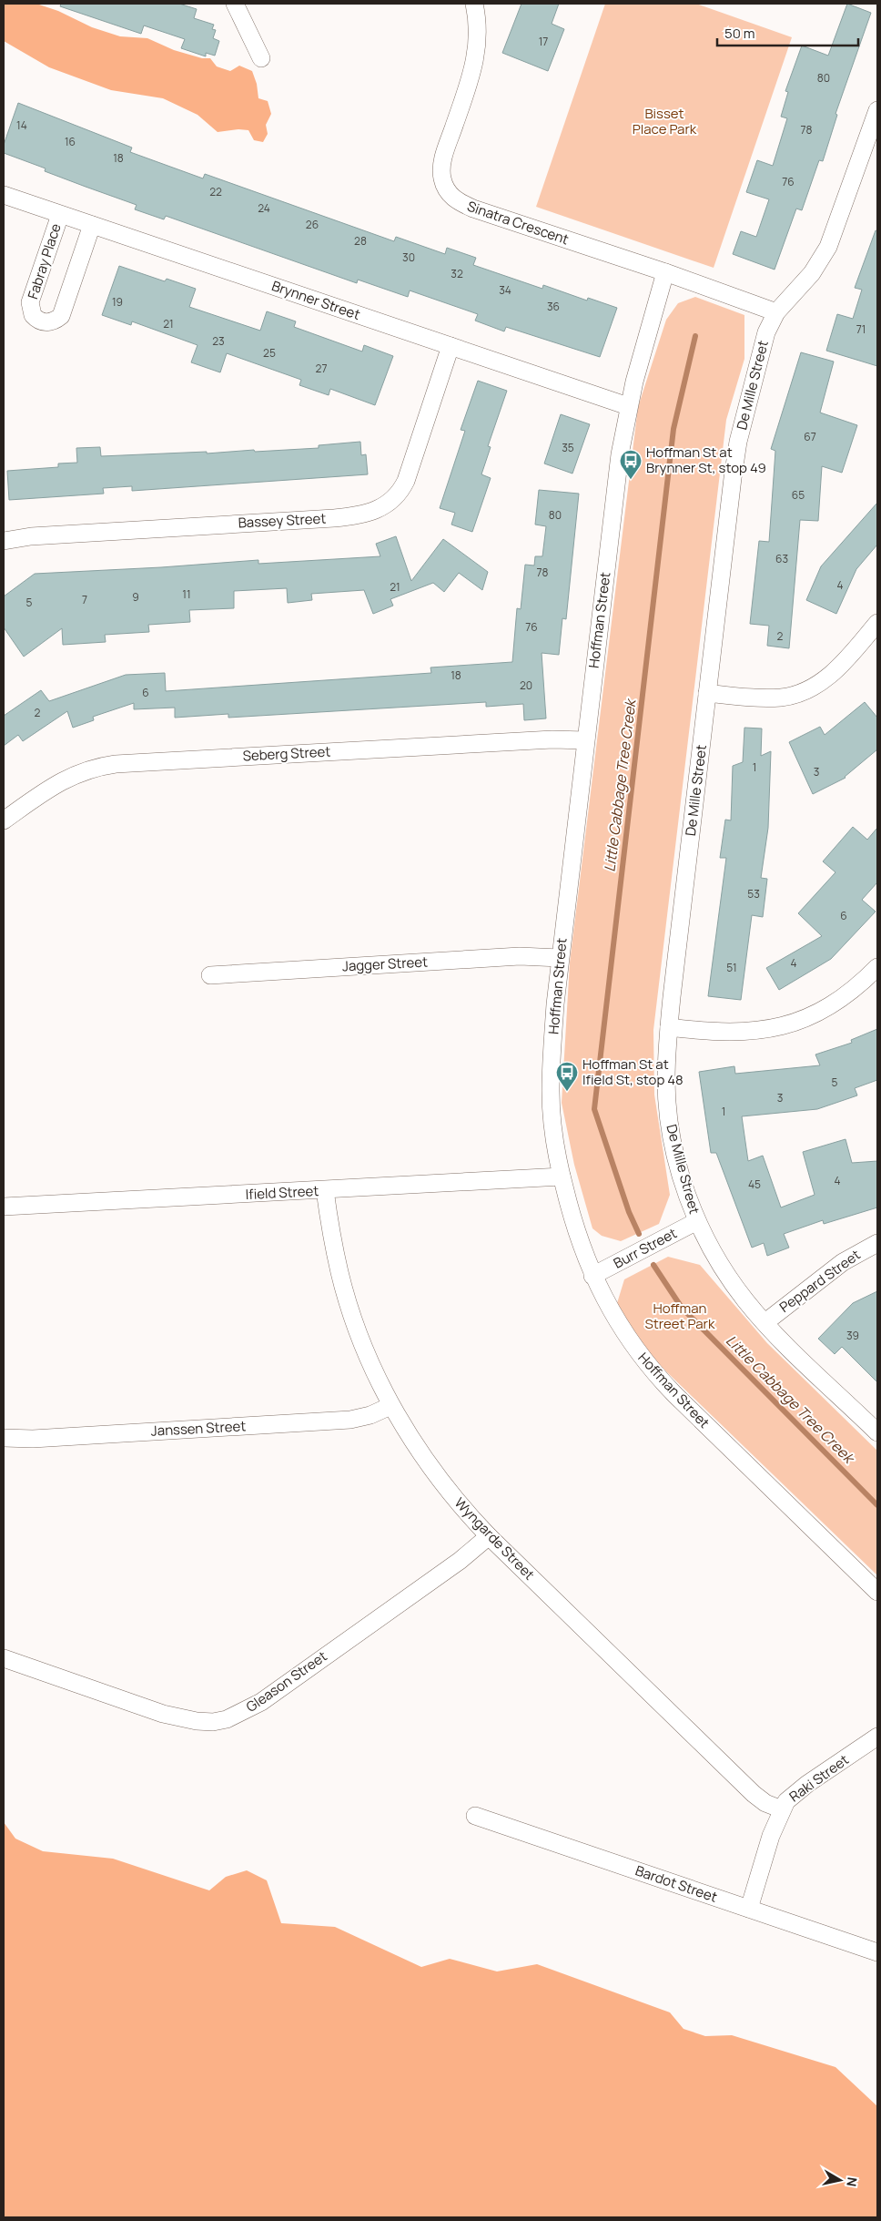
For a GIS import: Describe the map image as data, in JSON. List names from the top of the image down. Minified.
{"streets":{"street":["Sinatra Crescent","Fabray Place","Brynner Street","De Mille Street","Bassey Street","Hoffman Street","Seberg Street","Jagger Street","Ifield Street","Burr Street","Peppard Street","Janssen Street","Wyngarde Street","Gleason Street","Raki Street","Bardot Street"]},"crossings":[["Sinatra Crescent","De Mille Street"],["Sinatra Crescent","Hoffman Street"],["Fabray Place","Brynner Street"],["Brynner Street","Bassey Street"],["Brynner Street","Hoffman Street"],["De Mille Street","Burr Street"],["De Mille Street","Peppard Street"],["Hoffman Street","Seberg Street"],["Hoffman Street","Jagger Street"],["Hoffman Street","Ifield Street"],["Hoffman Street","Burr Street"],["Ifield Street","Wyngarde Street"],["Janssen Street","Wyngarde Street"],["Wyngarde Street","Gleason Street"],["Wyngarde Street","Raki Street"],["Raki Street","Bardot Street"]],"water":["Little Cabbage Tree Creek"],"parks":["Bisset Place Park","Hoffman Street Park"],"places":{"bus stop":["Hoffman St at Brynner St, stop 49","Hoffman St at Ifield St, stop 48"]},"house_numbers":["17","80","14","78","16","18","76","22","24","26","28","30","32","34","19","36","21","71","23","25","27","67","35","65","80","63","78","4","21","11","9","7","5","76","2","18","20","6","2","1","3","53","6","4","51","5","3","1","4","45","39"],"scale_bar":"50 m","north":"right"}
